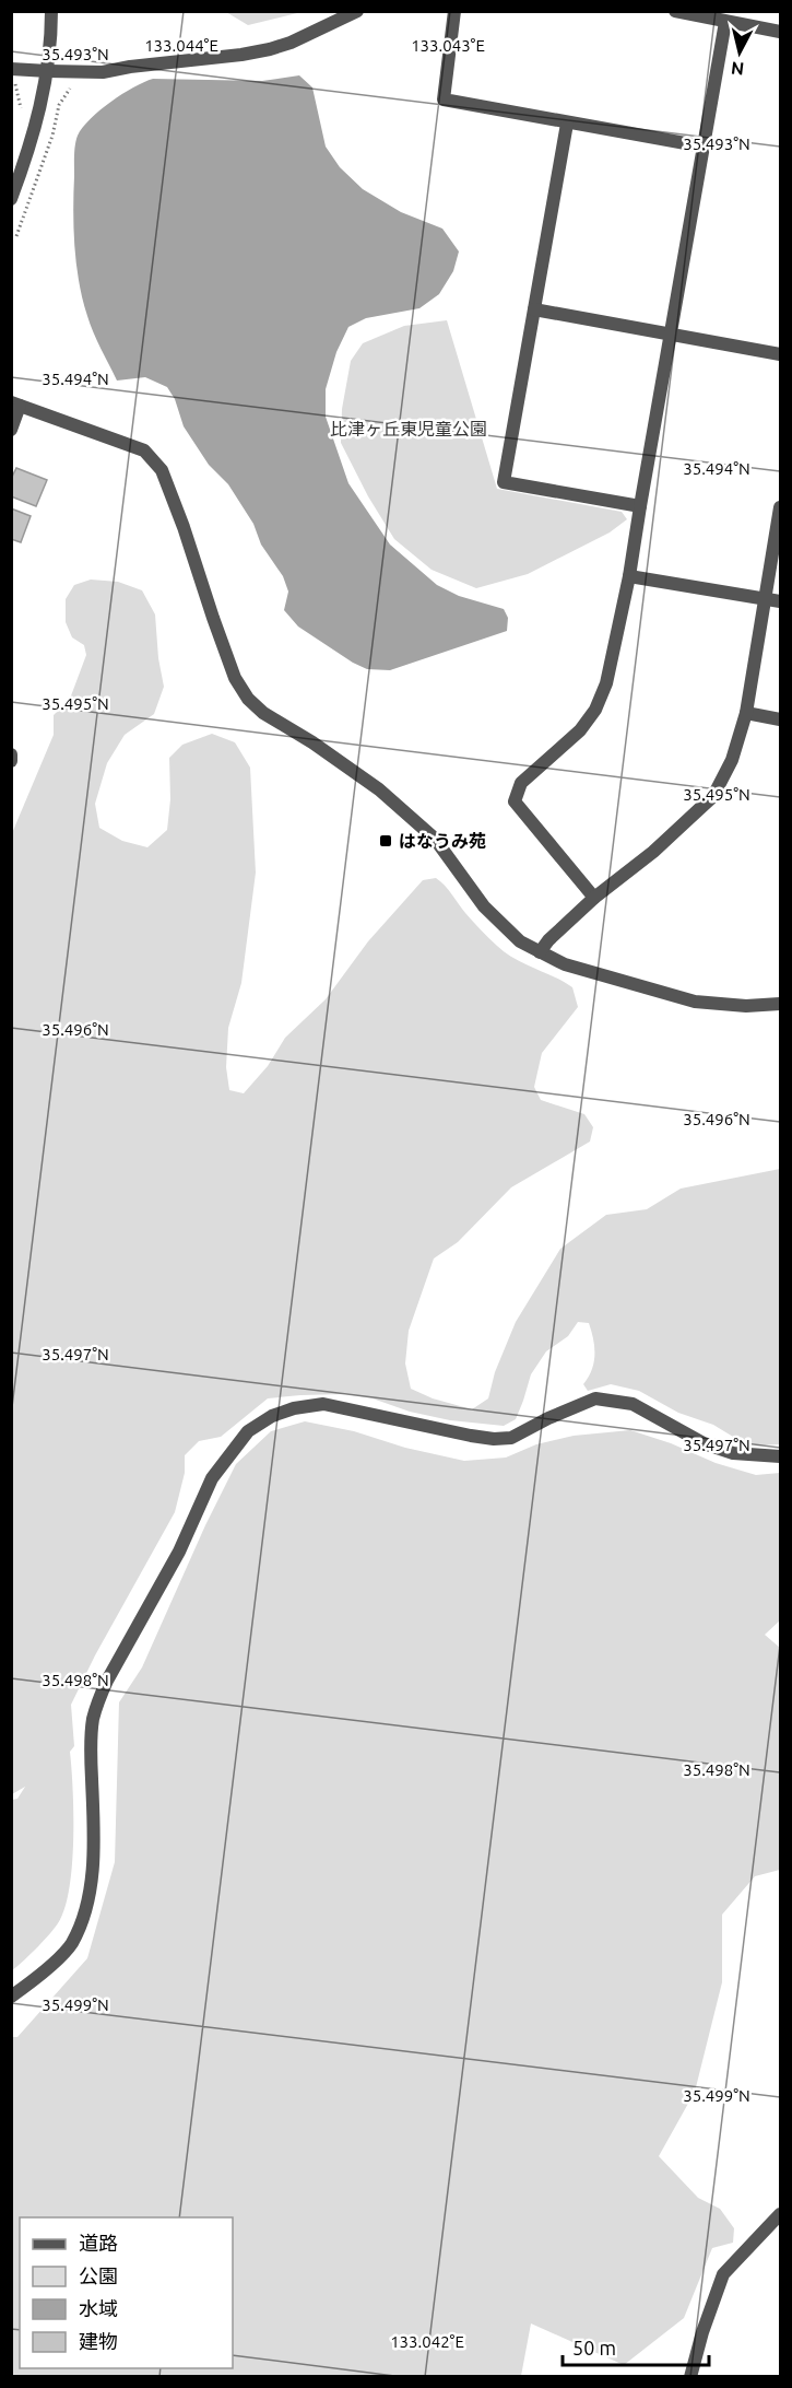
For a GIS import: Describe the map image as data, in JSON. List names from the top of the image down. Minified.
{"parks":["比津ヶ丘東児童公園"],"places":{"transit":["はなうみ苑"]},"legend":["道路","公園","水域","建物"],"scale_bar":"50 m","north":"bottom","coordinates":["133.044°E","133.043°E","35.493°N","35.494°N","35.495°N","35.496°N","35.497°N","35.498°N","35.499°N","133.042°E"]}
